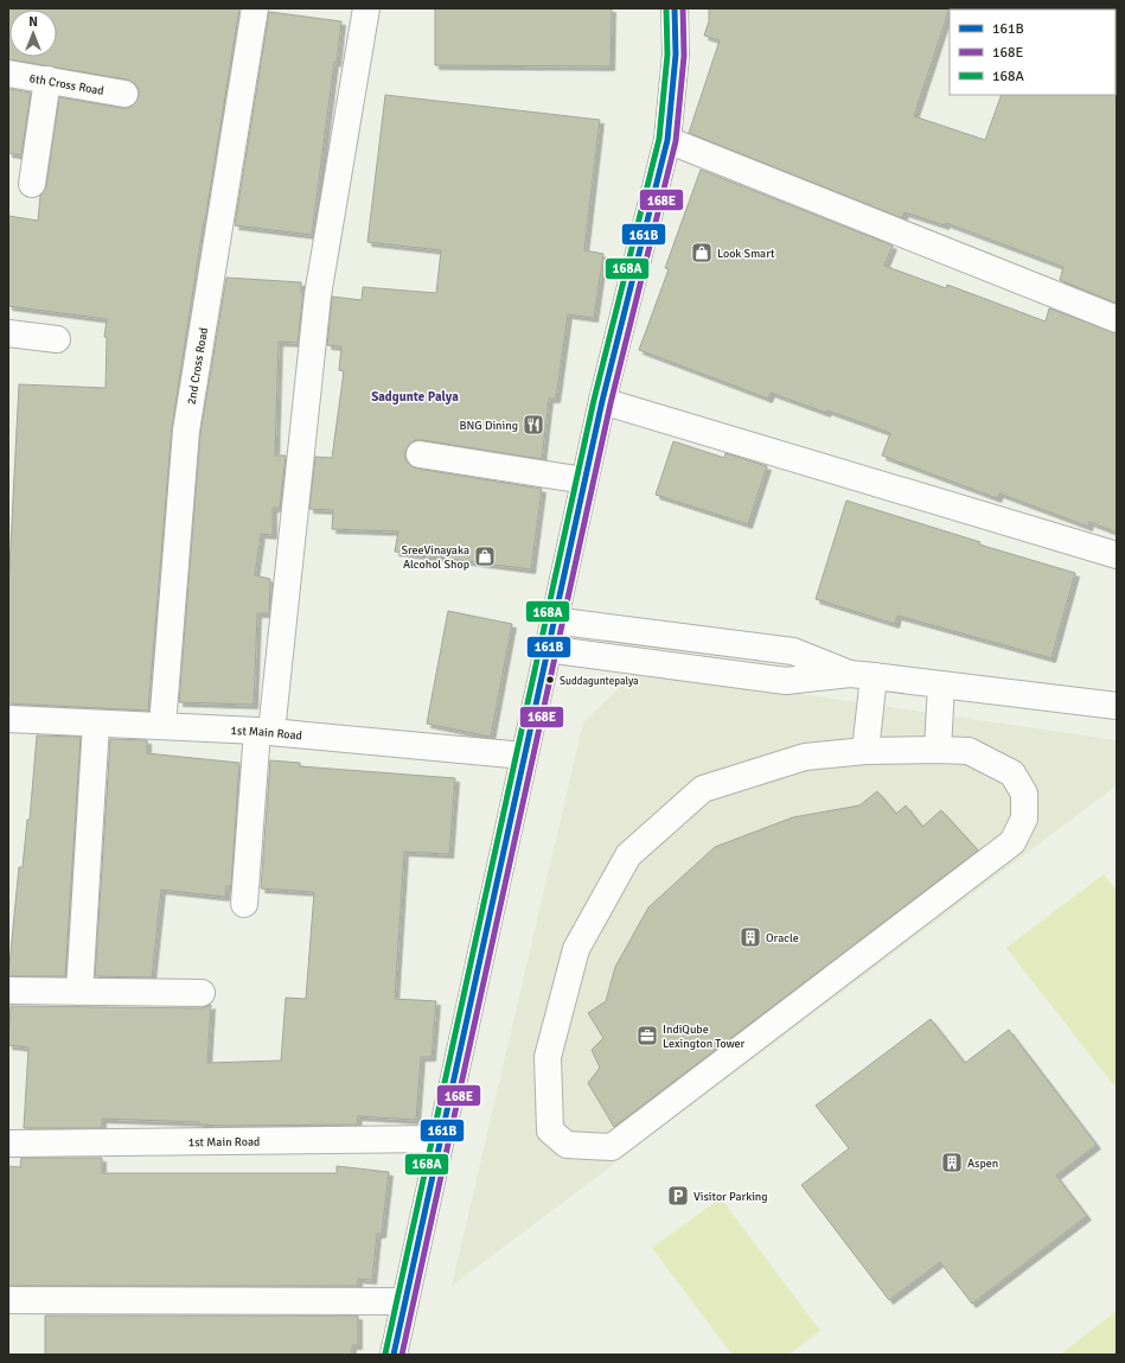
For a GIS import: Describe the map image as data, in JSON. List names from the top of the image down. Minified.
{"streets":{"street":["6th Cross Road","2nd Cross Road","1st Main Road"]},"crossings":[["2nd Cross Road","1st Main Road"]],"districts":["Sadgunte Palya"],"places":{"shop":["Look Smart","SreeVinayaka Alcohol Shop"],"restaurant":["BNG Dining"],"other":["Suddaguntepalya"],"building":["Oracle","Aspen"],"office":["IndiQube Lexington Tower"],"parking":["Visitor Parking"]},"lines":["transit line 161B","transit line 168E","transit line 168A"],"legend":["161B","168E","168A"],"north":"top"}
